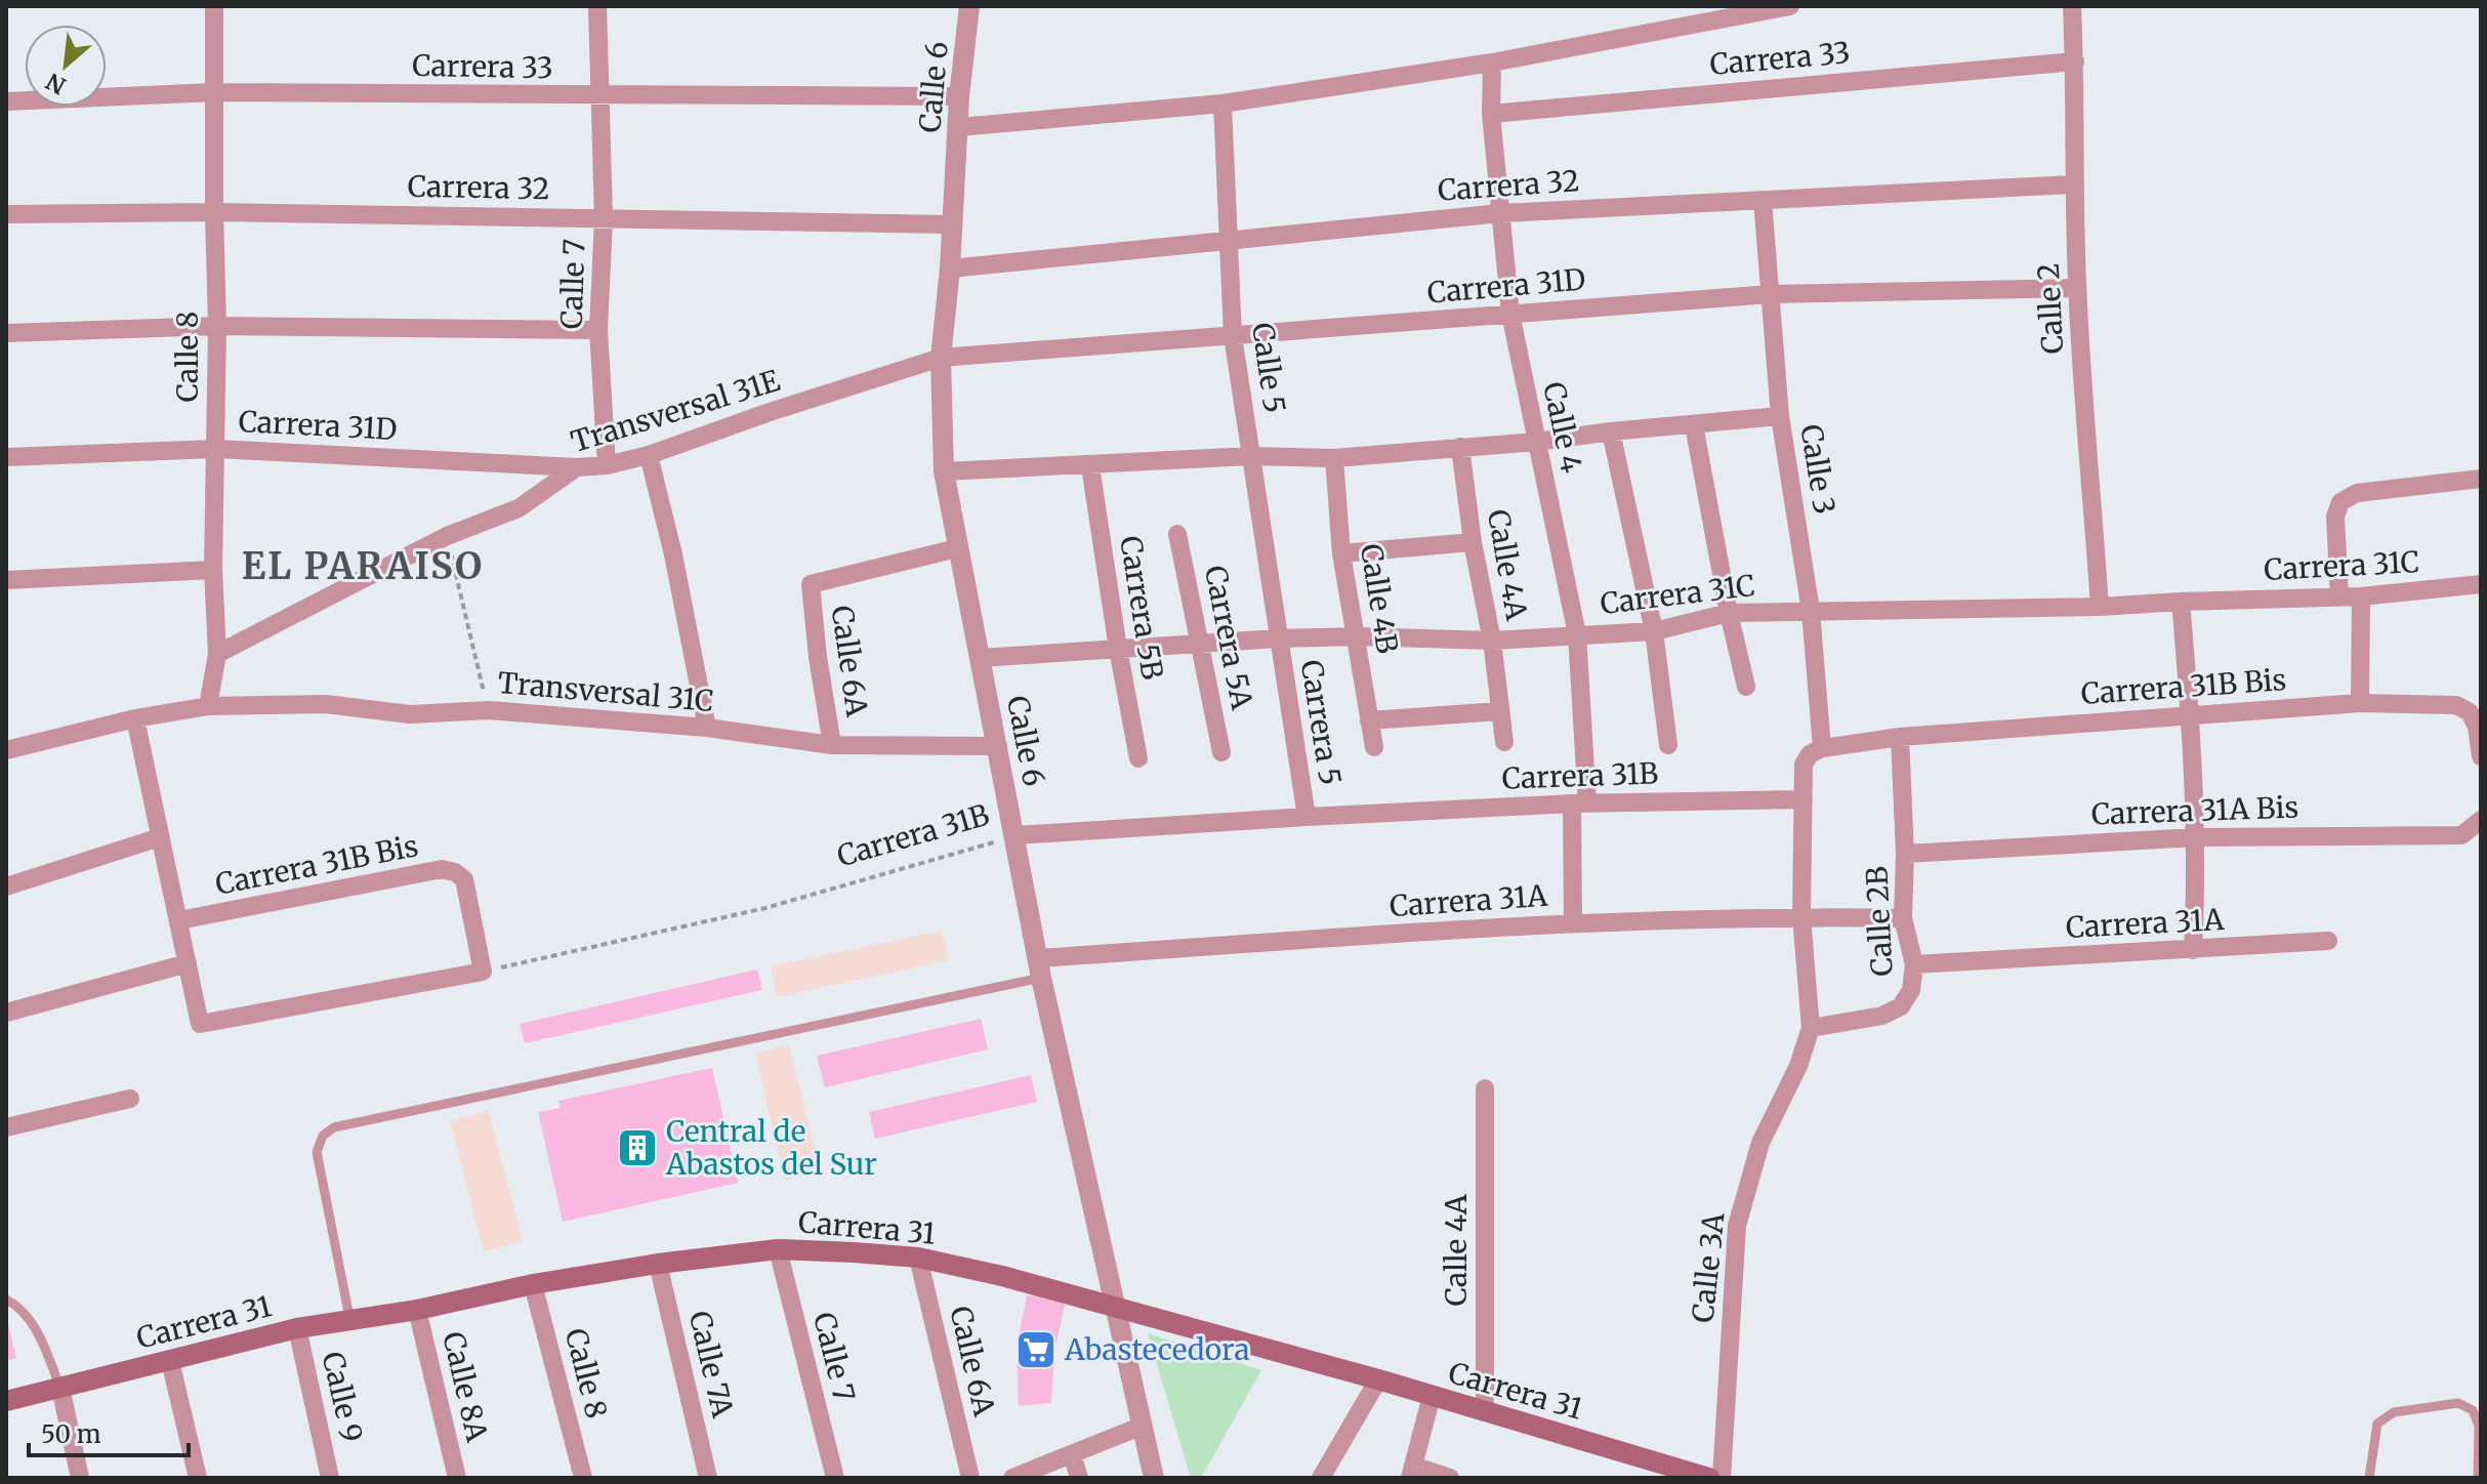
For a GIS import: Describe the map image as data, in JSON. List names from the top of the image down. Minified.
{"streets":{"main road":["Carrera 31"],"street":["Carrera 33","Calle 6","Carrera 32","Calle 7","Carrera 31D","Calle 2","Calle 8","Calle 5","Transversal 31E","Calle 4","Calle 3","Calle 4A","Carrera 31C","Calle 4B","Carrera 5B","Carrera 5A","Calle 6A","Carrera 31B Bis","Transversal 31C","Carrera 5","Carrera 31B","Carrera 31A Bis","Carrera 31A","Calle 2B","Calle 3A","Calle 7A","Calle 8A","Calle 9"]},"crossings":[["Carrera 33","Calle 6"],["Carrera 33","Calle 7"],["Carrera 33","Calle 2"],["Carrera 33","Calle 8"],["Carrera 33","Calle 4"],["Calle 6","Carrera 32"],["Calle 6","Carrera 31D"],["Calle 6","Transversal 31E"],["Calle 6","Carrera 31C"],["Calle 6","Calle 6A"],["Calle 6","Transversal 31C"],["Calle 6","Carrera 31B"],["Calle 6","Carrera 31A"],["Calle 6","Carrera 31"],["Carrera 32","Calle 7"],["Carrera 32","Calle 2"],["Carrera 32","Calle 8"],["Carrera 32","Calle 5"],["Carrera 32","Calle 4"],["Carrera 32","Calle 3"],["Calle 7","Transversal 31E"],["Calle 7","Carrera 31"],["Carrera 31D","Calle 2"],["Carrera 31D","Calle 8"],["Carrera 31D","Calle 5"],["Carrera 31D","Transversal 31E"],["Carrera 31D","Calle 4"],["Carrera 31D","Calle 3"],["Calle 2","Carrera 31C"],["Calle 8","Transversal 31E"],["Calle 8","Transversal 31C"],["Calle 8","Carrera 31"],["Calle 5","Carrera 31C"],["Calle 5","Carrera 5"],["Calle 4","Carrera 31C"],["Calle 4","Carrera 31B"],["Calle 4","Carrera 31A"],["Calle 3","Carrera 31C"],["Calle 3","Carrera 31B Bis"],["Calle 4A","Carrera 31C"],["Calle 4A","Carrera 31"],["Carrera 31C","Calle 4B"],["Carrera 31C","Carrera 5B"],["Carrera 31C","Carrera 5A"],["Carrera 31C","Carrera 5"],["Calle 6A","Transversal 31C"],["Calle 6A","Carrera 31"],["Carrera 31B Bis","Carrera 31B"],["Carrera 31B Bis","Calle 2B"],["Carrera 5","Carrera 31B"],["Carrera 31A Bis","Calle 2B"],["Carrera 31A","Calle 2B"],["Calle 2B","Calle 3A"],["Carrera 31","Calle 7A"],["Carrera 31","Calle 8A"],["Carrera 31","Calle 9"]],"districts":["EL PARAISO"],"places":{"building":["Central de Abastos del Sur"],"supermarket":["Abastecedora"]},"scale_bar":"50 m","north":"bottom left"}
